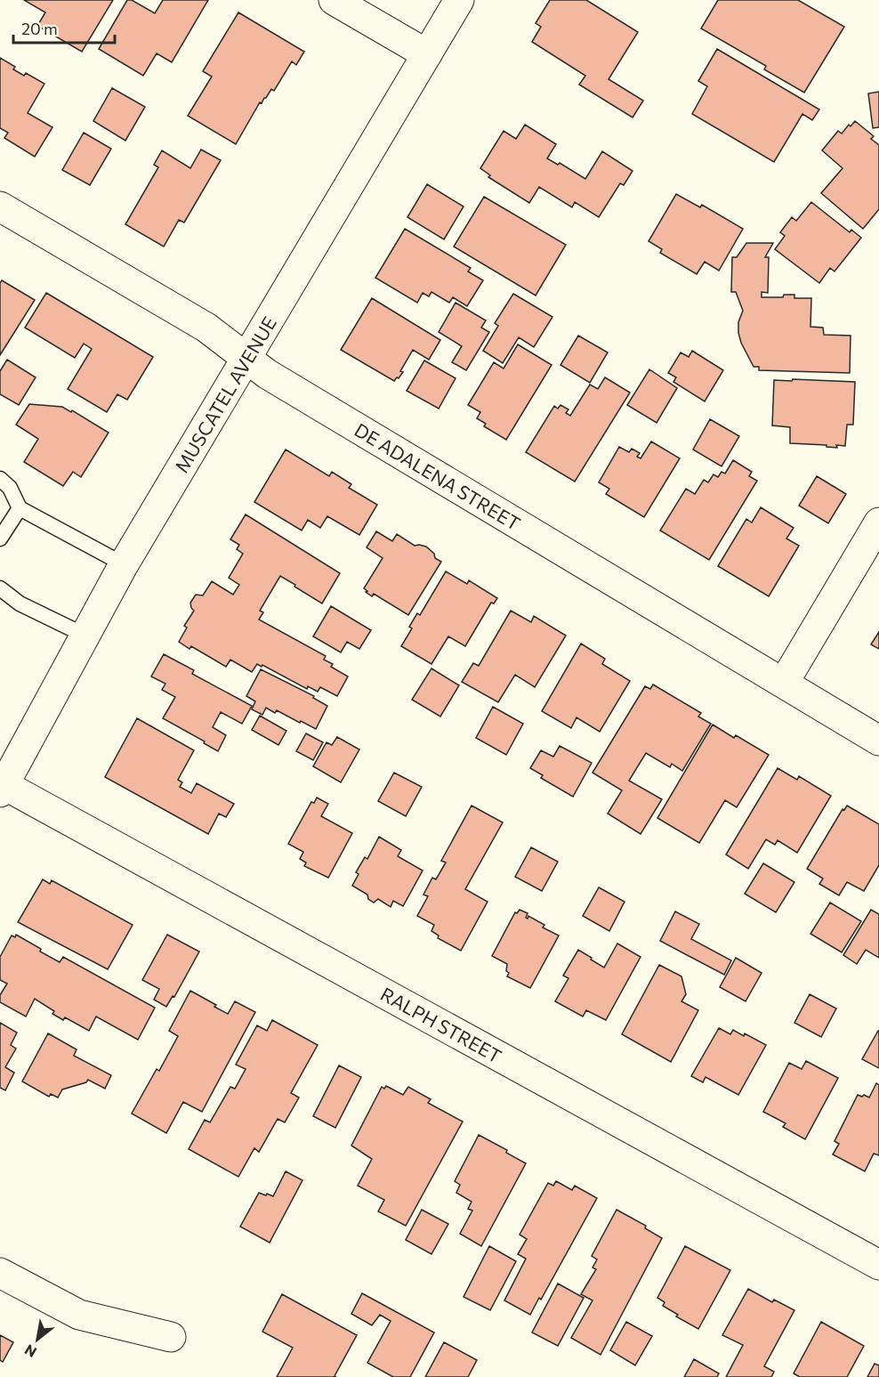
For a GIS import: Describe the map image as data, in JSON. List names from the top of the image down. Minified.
{"streets":{"street":["MUSCATEL AVENUE","DE ADALENA STREET","RALPH STREET"]},"crossings":[["MUSCATEL AVENUE","DE ADALENA STREET"],["MUSCATEL AVENUE","RALPH STREET"]],"scale_bar":"20 m","north":"bottom left"}
